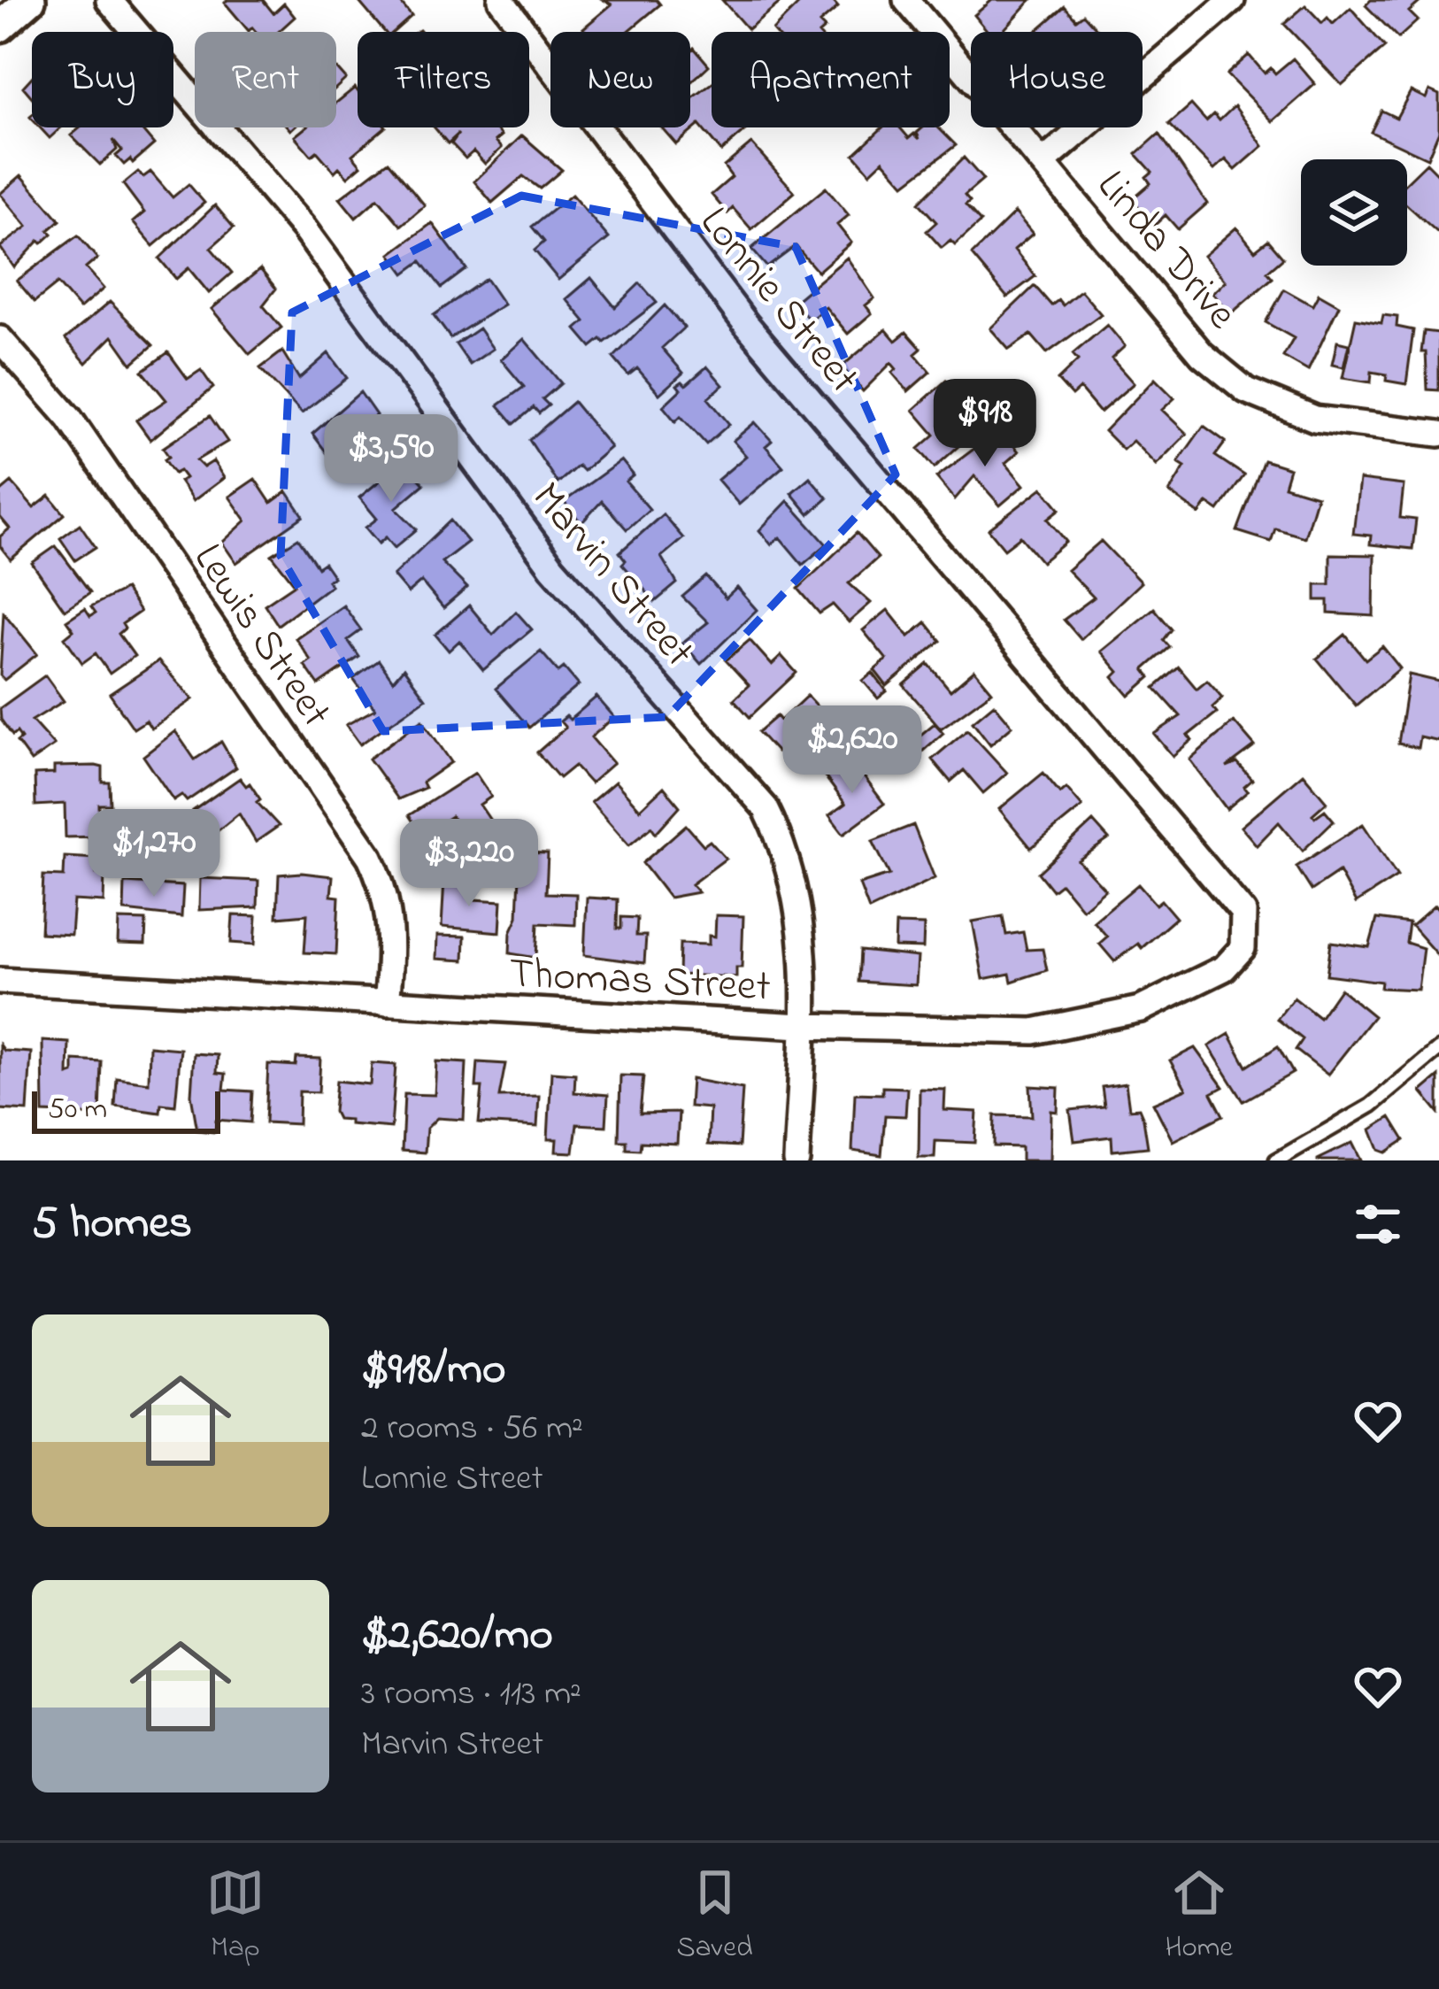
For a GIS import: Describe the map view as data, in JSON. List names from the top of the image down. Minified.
{"streets":{"street":["Linda Drive","Lonnie Street","Marvin Street","Lewis Street","Thomas Street"]},"crossings":[["Lonnie Street","Thomas Street"],["Marvin Street","Thomas Street"],["Lewis Street","Thomas Street"]],"scale_bar":"50 m","page":{"chip":["Buy","Rent","Filters","New","Apartment","House"],"price":["$918","$3,590","$2,620","$1,270","$3,220"],"scale":"50 m","heading":"5 homes","list":[{"name":"$918/mo","note":"2 rooms · 56 m² · Lonnie Street"},{"name":"$2,620/mo","note":"3 rooms · 113 m² · Marvin Street"}],"tabs":["Map","Saved","Home"]}}
